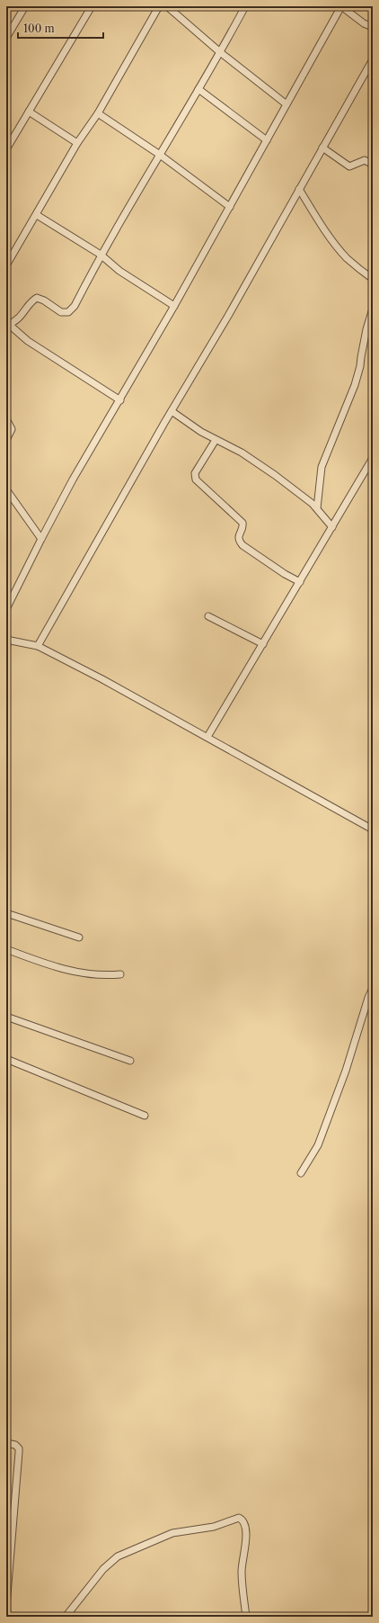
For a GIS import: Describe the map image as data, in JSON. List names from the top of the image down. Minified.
{"scale_bar":"100 m"}
